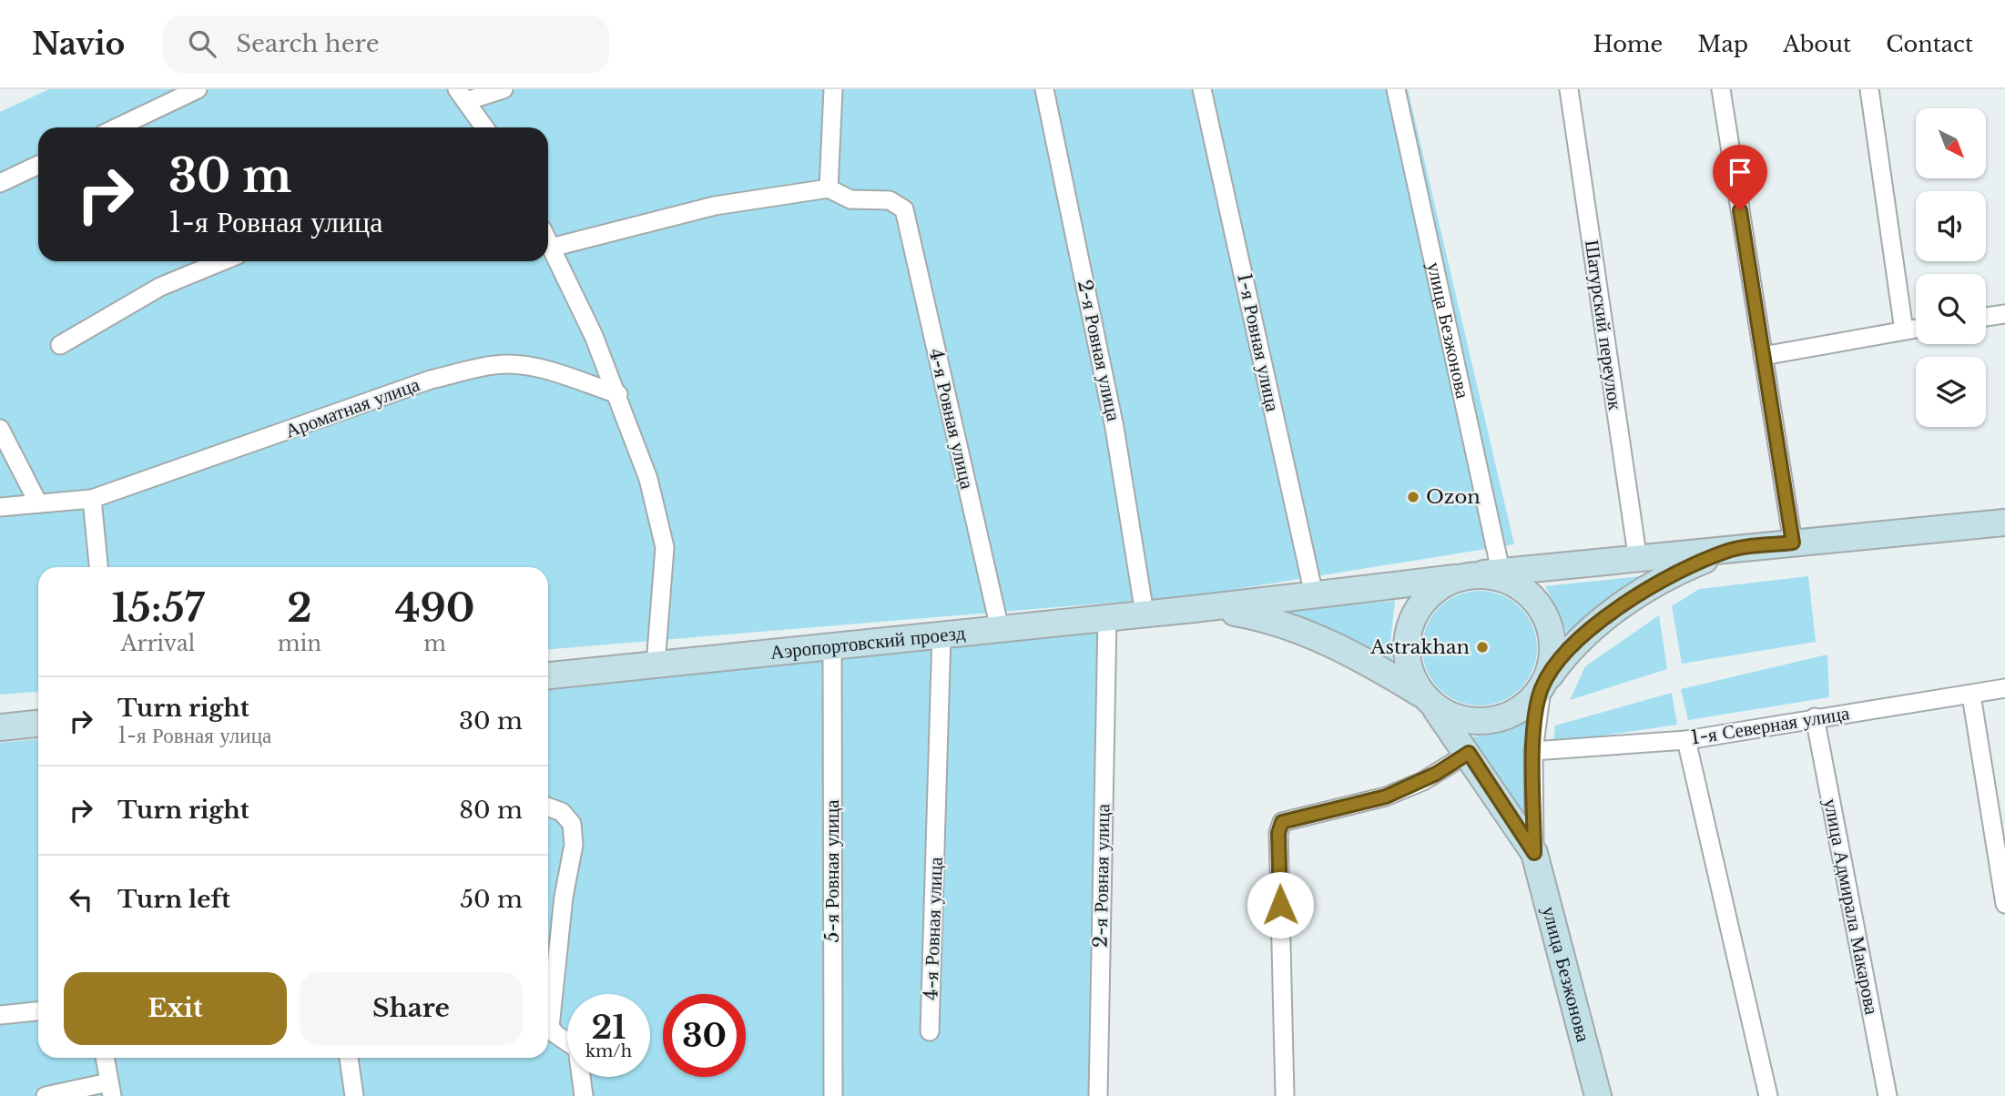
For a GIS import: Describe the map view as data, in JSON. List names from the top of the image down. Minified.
{"streets":{"main road":["улица Безжонова","Аэропортовский проезд"],"street":["Шатурский переулок","1-я Ровная улица","2-я Ровная улица","Ароматная улица","4-я Ровная улица","1-я Северная улица","5-я Ровная улица","улица Адмирала Макарова"]},"crossings":[["2-я Ровная улица","Аэропортовский проезд"],["4-я Ровная улица","Аэропортовский проезд"],["Аэропортовский проезд","5-я Ровная улица"],["1-я Северная улица","улица Адмирала Макарова"]],"places":["Ozon","Astrakhan"],"north":"bottom right","page":{"header":"Navio","search":"Search here","nav":["Home","Map","About","Contact"],"turn":["30 m","1-я Ровная улица"],"eta":["15:57","Arrival","2","min","490","m"],"list":[{"name":"Turn right","note":"1-я Ровная улица","value":"30 m"},{"name":"Turn right","value":"80 m"},{"name":"Turn left","value":"50 m"}],"buttons":["Exit","Share"],"speed":"21 km/h","limit":"30"}}
